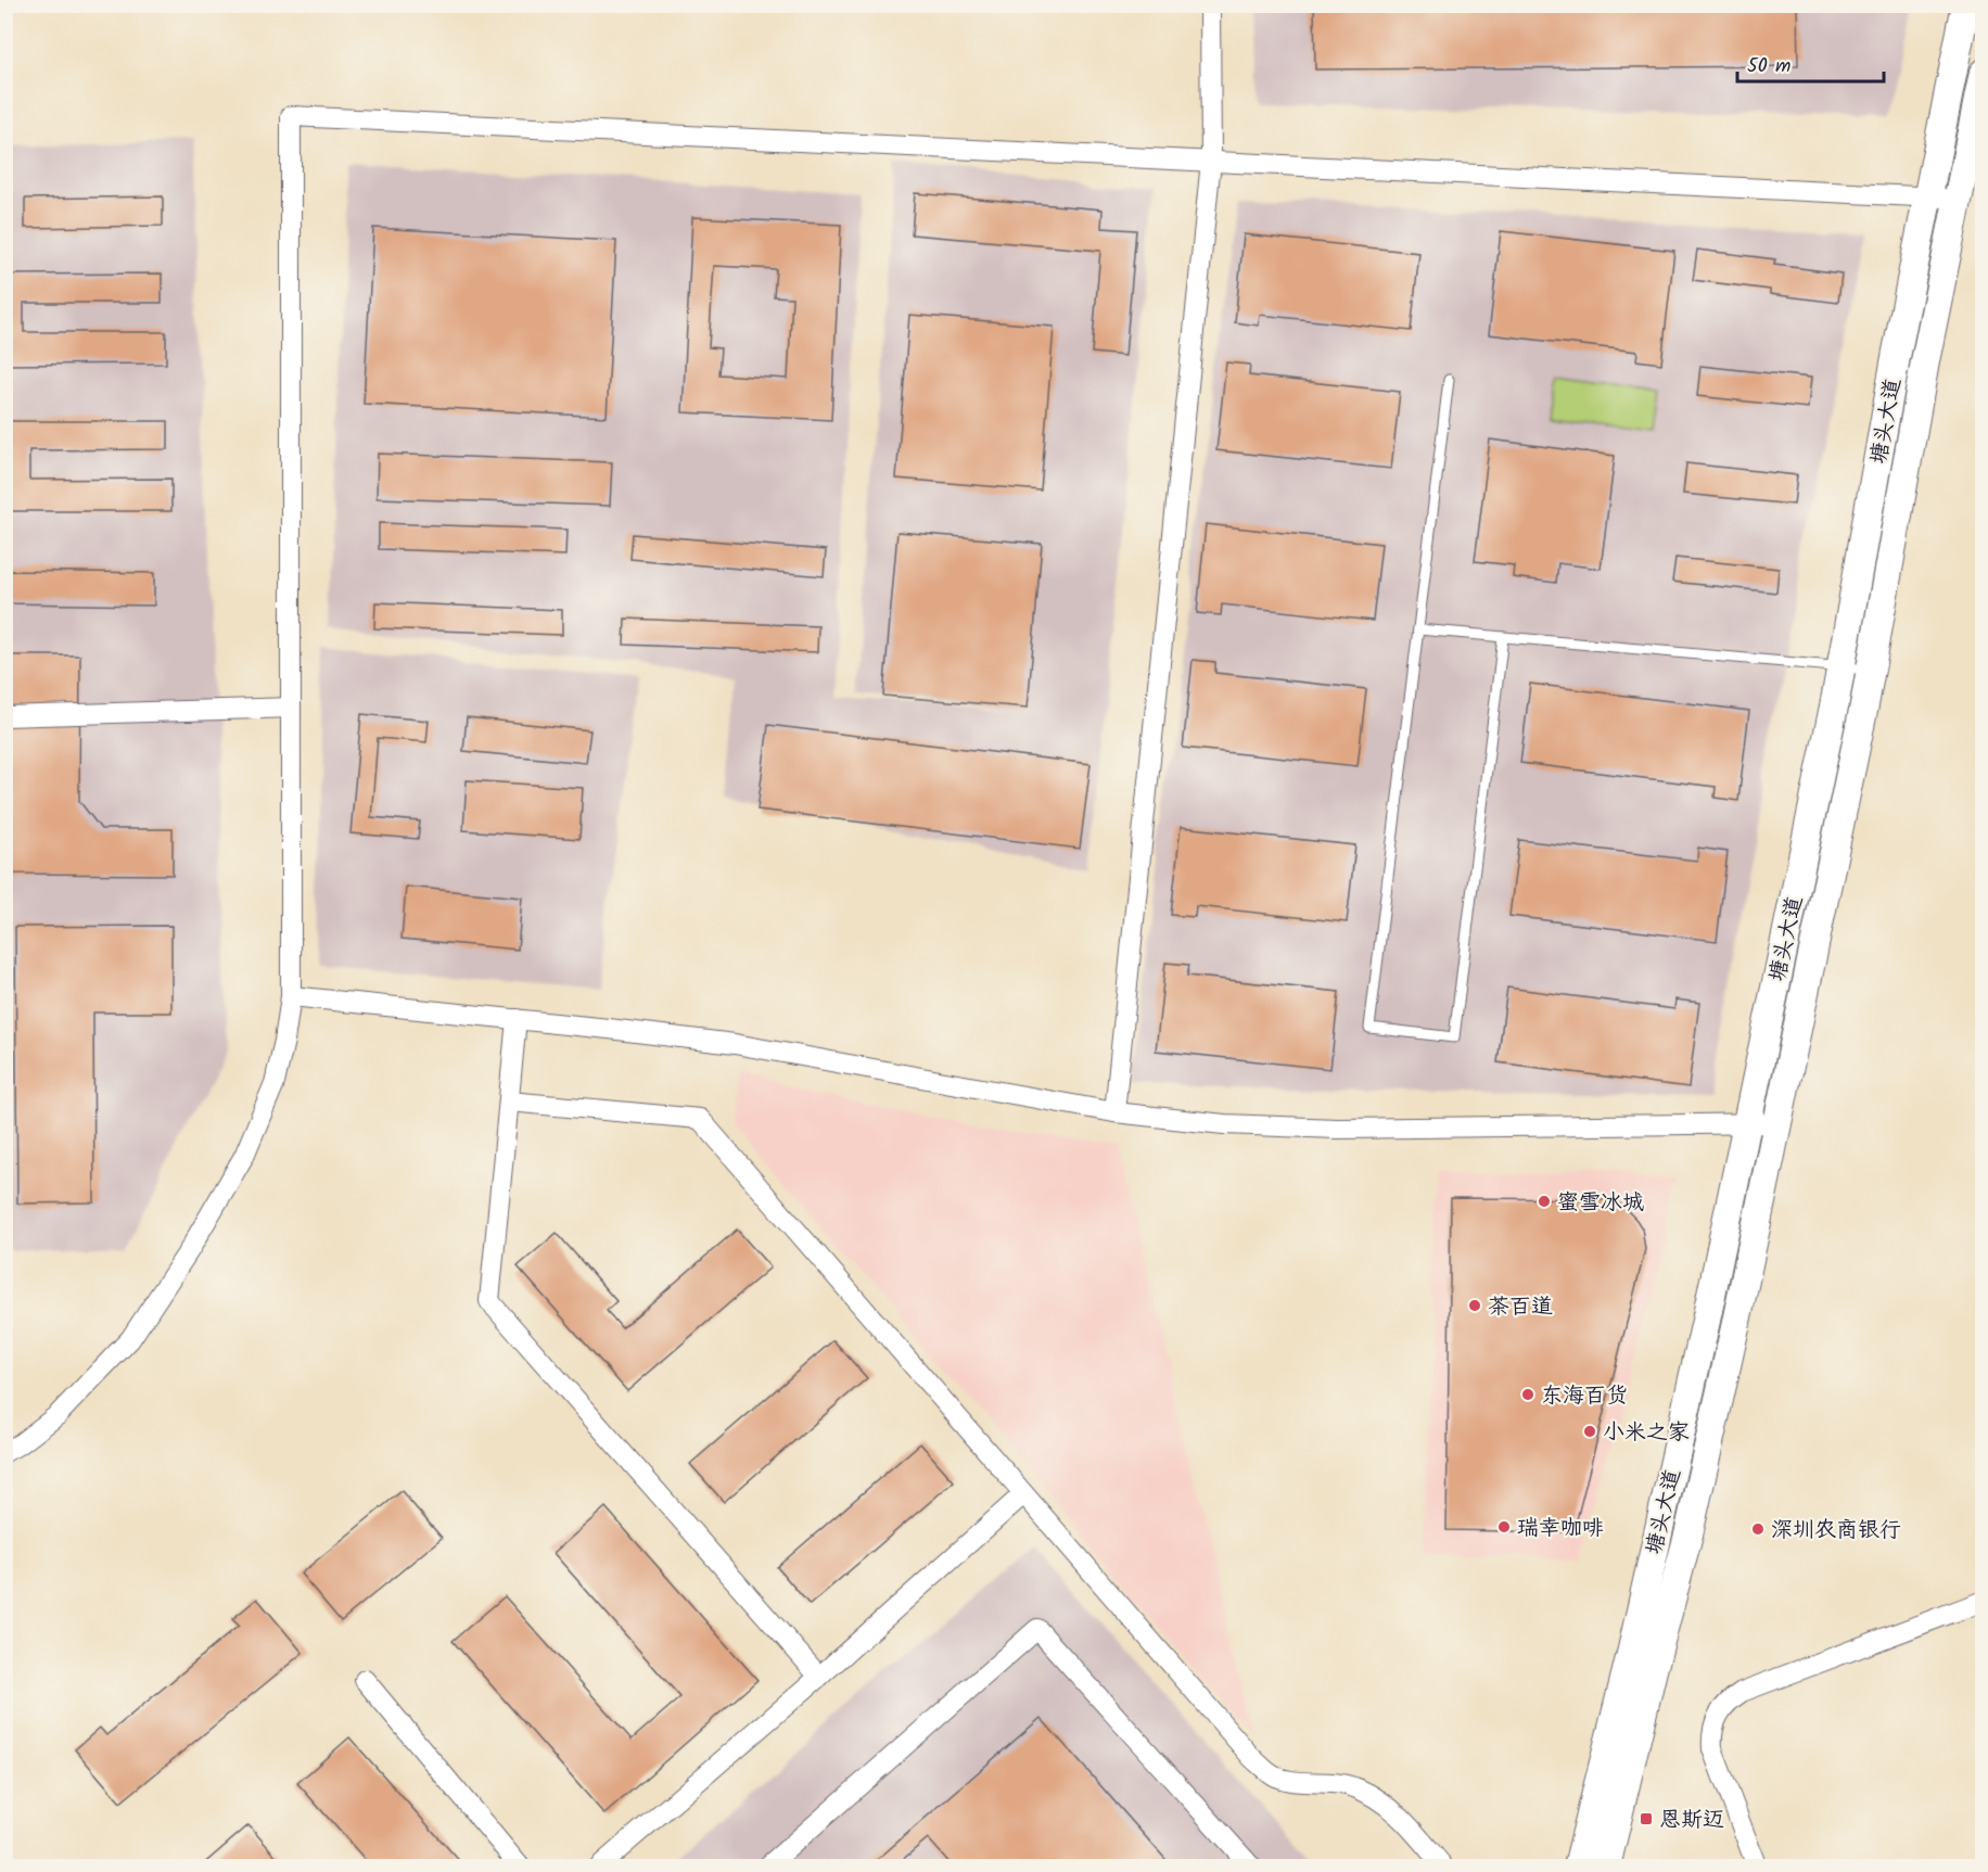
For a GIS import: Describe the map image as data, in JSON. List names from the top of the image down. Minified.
{"streets":{"main road":["塘头大道"]},"places":{"other":["蜜雪冰城","茶百道","东海百货","小米之家","瑞幸咖啡","深圳农商银行"],"transit":["恩斯迈"]},"scale_bar":"50 m"}
